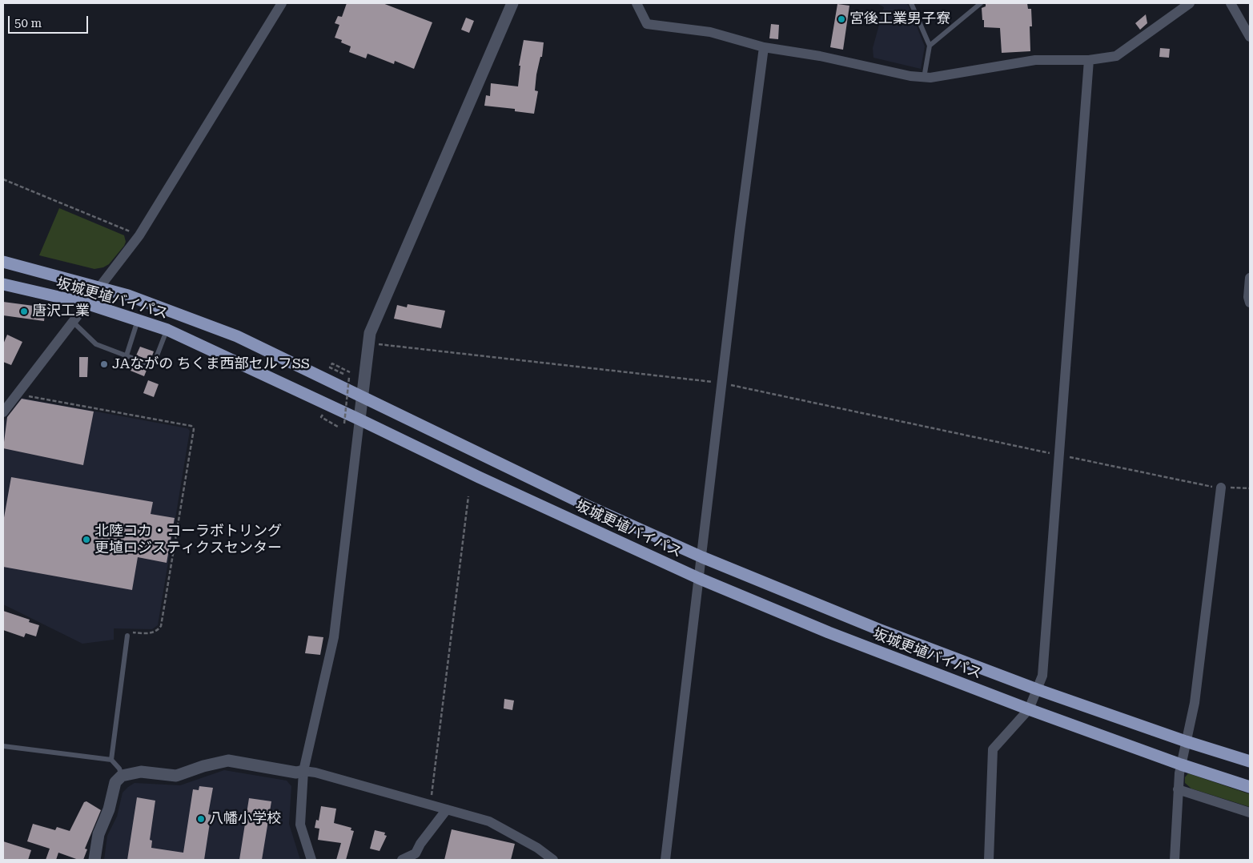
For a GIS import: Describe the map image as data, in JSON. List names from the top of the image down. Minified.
{"streets":{"highway":["坂城更埴バイパス"]},"places":["宮後工業男子寮","唐沢工業","JAながの ちくま西部セルフSS","北陸コカ・コーラボトリング 更埴ロジスティクスセンター","八幡小学校"],"scale_bar":"50 m"}
